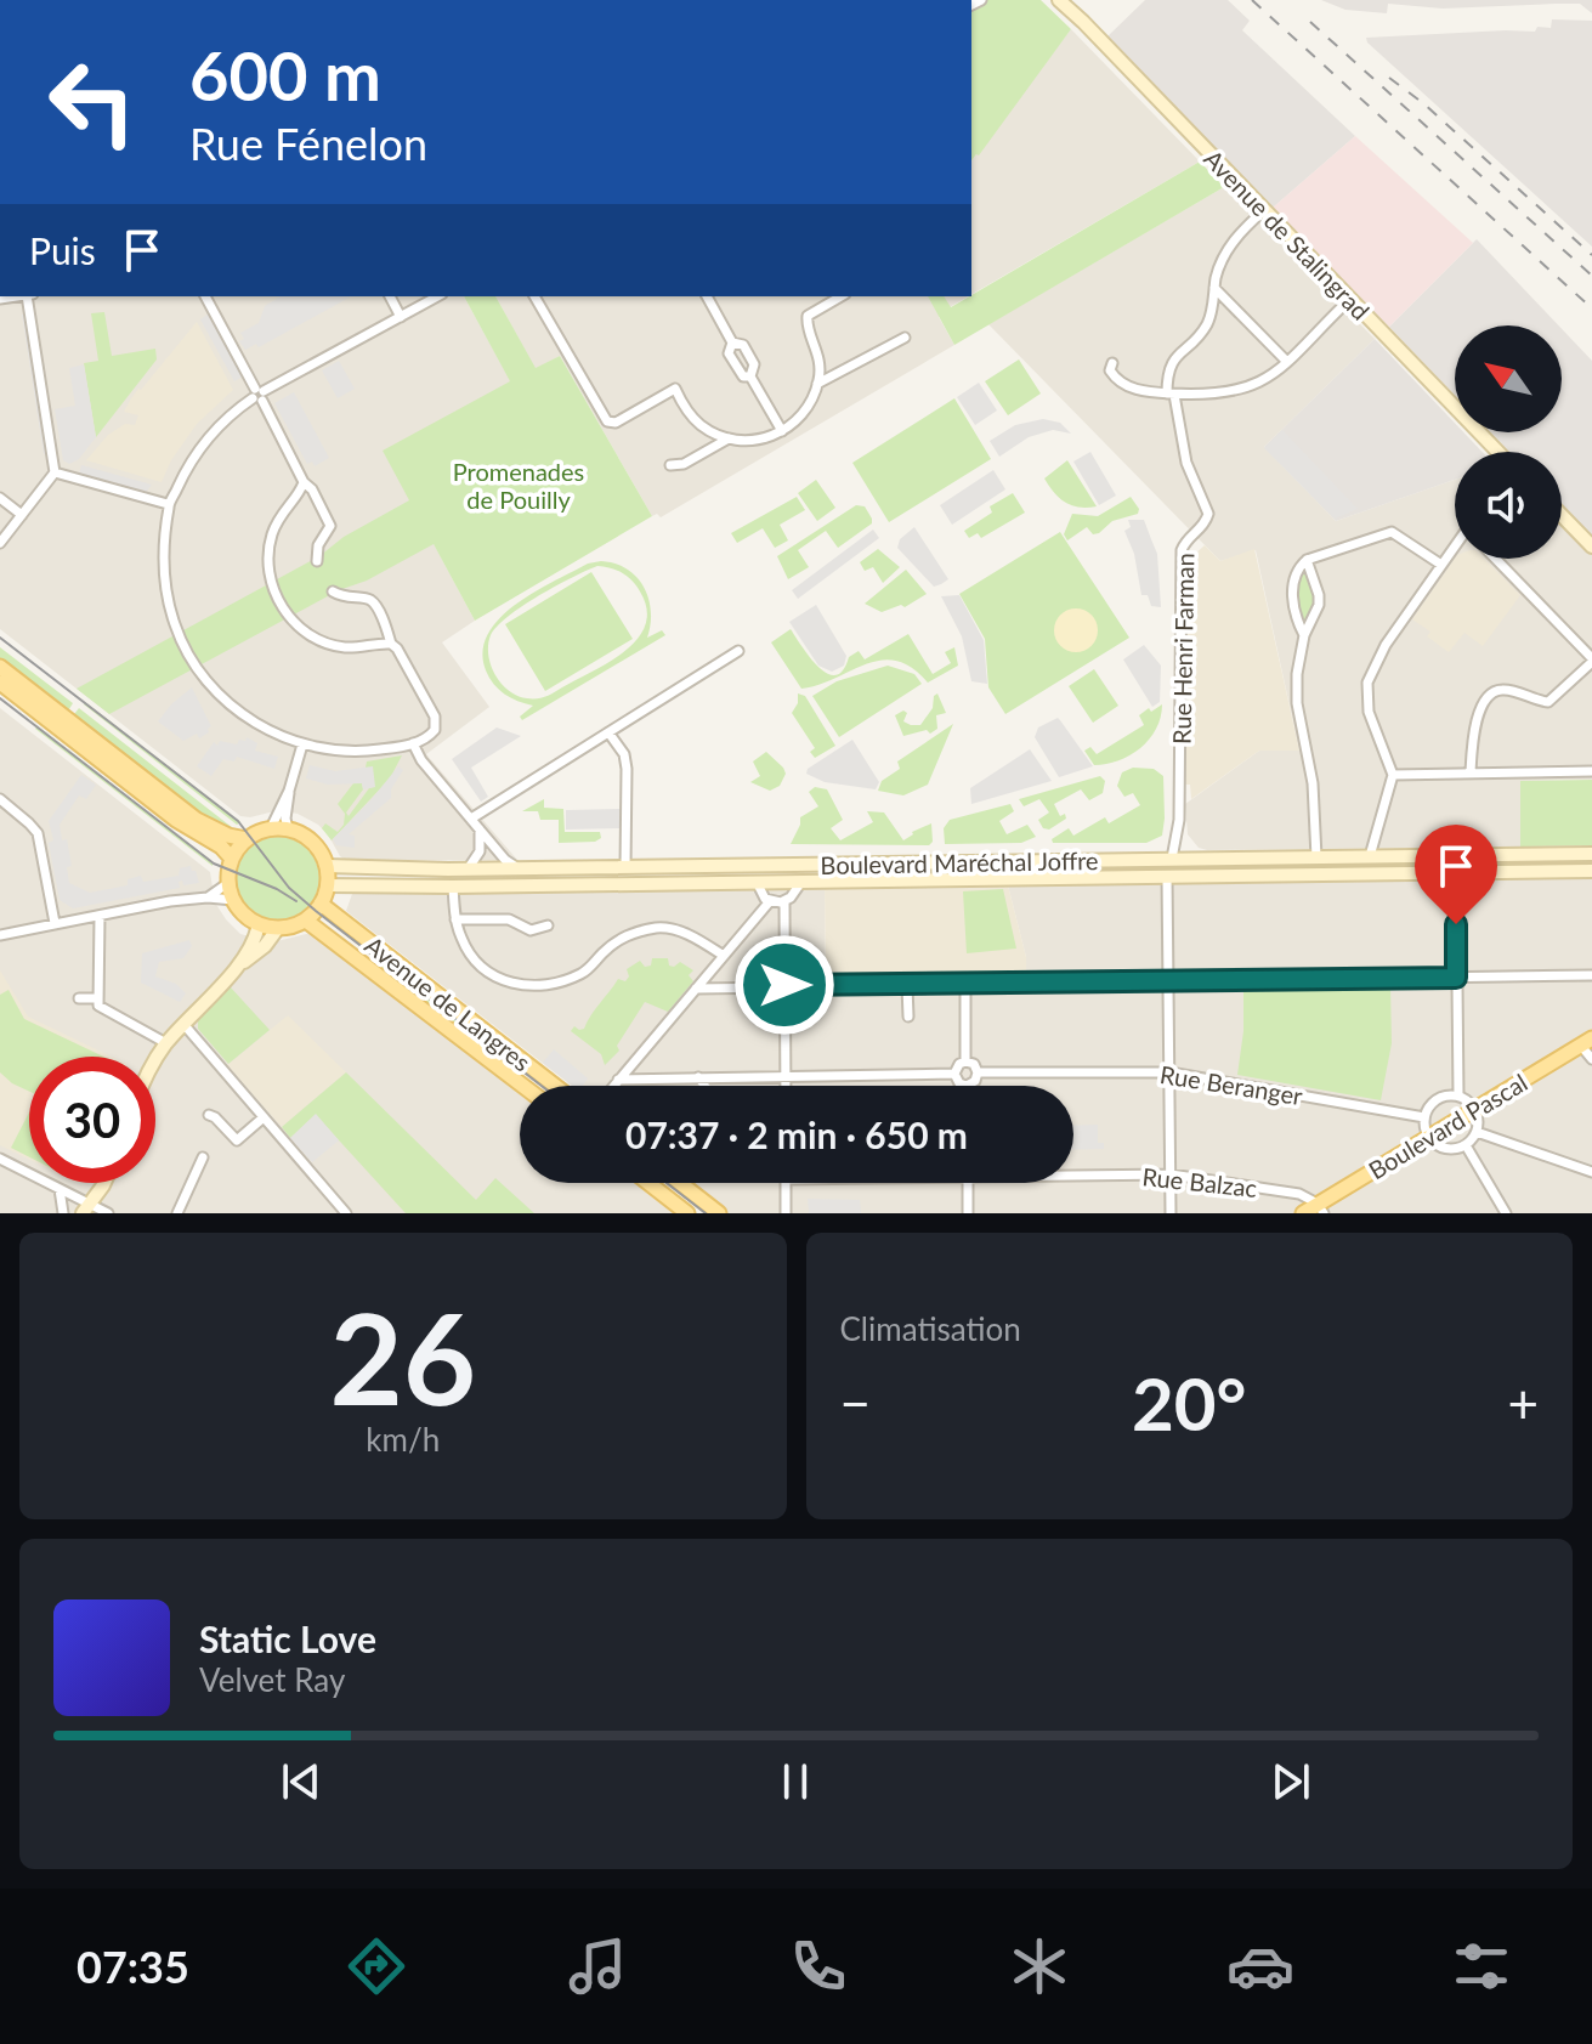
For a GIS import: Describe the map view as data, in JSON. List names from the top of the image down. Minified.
{"streets":{"main road":["Avenue de Stalingrad","Boulevard Maréchal Joffre","Avenue de Langres","Boulevard Pascal"],"street":["Rue Henri Farman","Rue Beranger","Rue Balzac"]},"crossings":[["Rue Henri Farman","Boulevard Maréchal Joffre"],["Boulevard Maréchal Joffre","Avenue de Langres"],["Boulevard Pascal","Rue Balzac"]],"parks":["Promenades de Pouilly"],"north":"top left","page":{"turn":["600 m","Rue Fénelon"],"then":"Puis","limit":"30","trip":"07:37 · 2 min · 650 m","tile":[["26","km/h"],"Climatisation"],"heat":["−","20°","+"],"song":["Static Love","Velvet Ray"],"tabs":"07:35"}}
